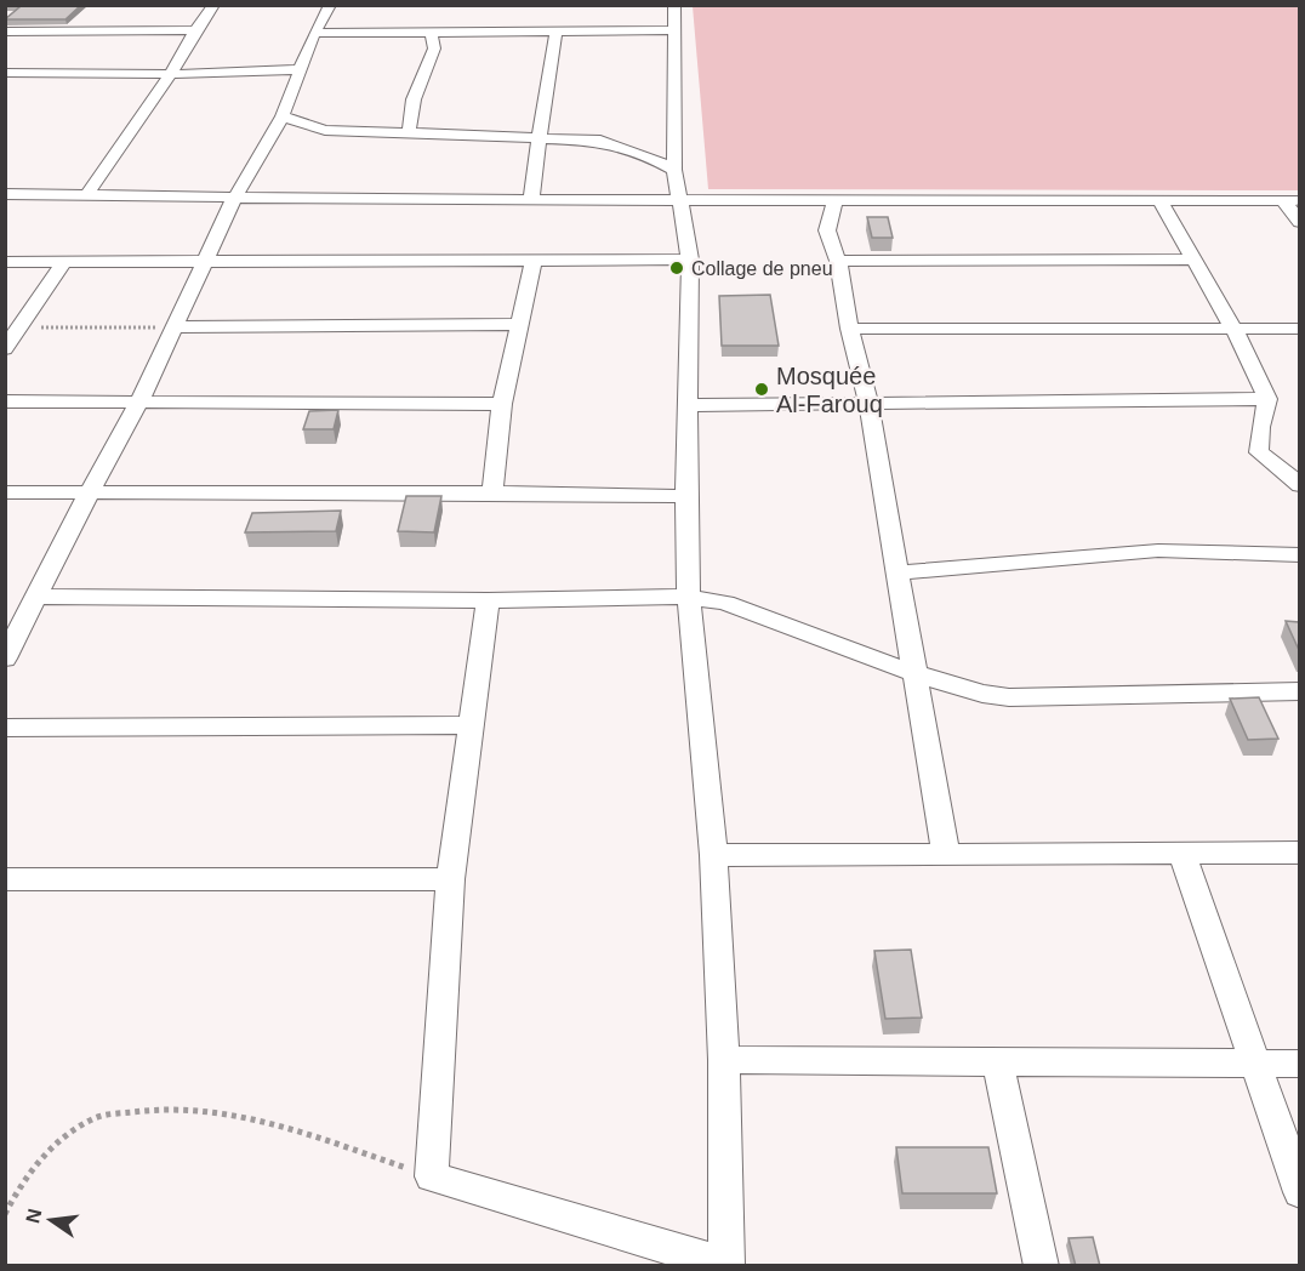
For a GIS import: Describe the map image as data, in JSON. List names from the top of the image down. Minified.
{"places":["Collage de pneu","Mosquée Al-Farouq"],"north":"left"}
